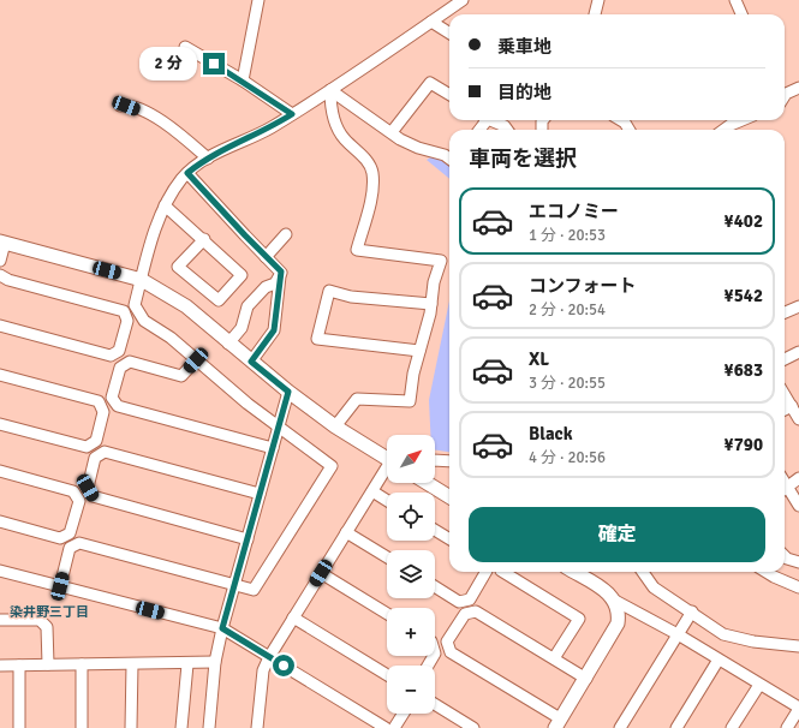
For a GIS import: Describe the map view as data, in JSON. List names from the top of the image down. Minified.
{"districts":["染井野三丁目"],"north":"top right","page":{"banner":["乗車地","目的地"],"bubble":"2 分","heading":"車両を選択","list":[{"name":"エコノミー","note":"1 分 · 20:53","value":"¥402"},{"name":"コンフォート","note":"2 分 · 20:54","value":"¥542"},{"name":"XL","note":"3 分 · 20:55","value":"¥683"},{"name":"Black","note":"4 分 · 20:56","value":"¥790"}],"map_buttons":["+","−"],"buttons":"確定"}}
